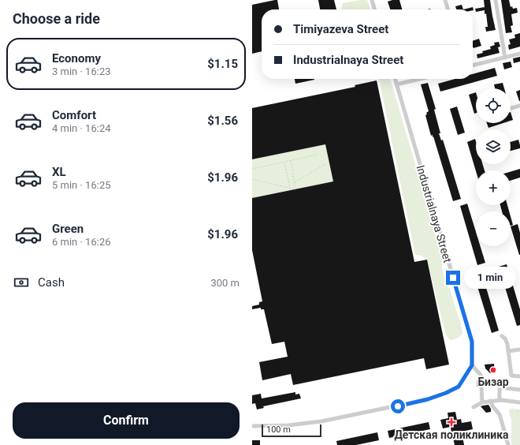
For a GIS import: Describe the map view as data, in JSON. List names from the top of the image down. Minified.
{"streets":{"street":["Industrialnaya Street"]},"places":{"other":["Бизар"],"health":["Детская поликлиника"]},"scale_bar":"100 m","page":{"heading":"Choose a ride","banner":["Timiyazeva Street","Industrialnaya Street"],"list":[{"name":"Economy","note":"3 min · 16:23","value":"$1.15"},{"name":"Comfort","note":"4 min · 16:24","value":"$1.56"},{"name":"XL","note":"5 min · 16:25","value":"$1.96"},{"name":"Green","note":"6 min · 16:26","value":"$1.96"}],"map_buttons":["+","−"],"pay":["Cash","300 m"],"bubble":"1 min","buttons":"Confirm","scale":"100 m"}}
